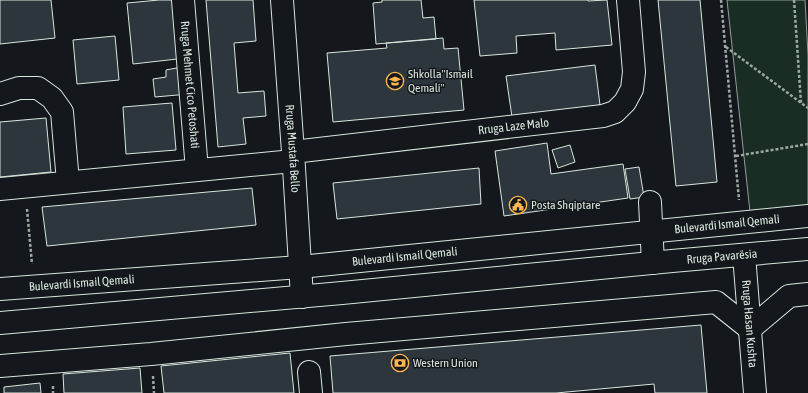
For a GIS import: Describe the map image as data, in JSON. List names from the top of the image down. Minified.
{"streets":{"street":["Rruga Mehmet Cico Petoshati","Rruga Laze Malo","Rruga Mustafa Bello","Bulevardi Ismail Qemali","Rruga Pavarësia","Rruga Hasan Kushta"]},"crossings":[["Rruga Mehmet Cico Petoshati","Rruga Laze Malo"],["Rruga Laze Malo","Rruga Mustafa Bello"],["Rruga Mustafa Bello","Bulevardi Ismail Qemali"],["Rruga Pavarësia","Rruga Hasan Kushta"]],"places":{"school or university":["Shkolla\"Ismail Qemali\""],"public building":["Posta Shqiptare"],"bank":["Western Union"]}}
